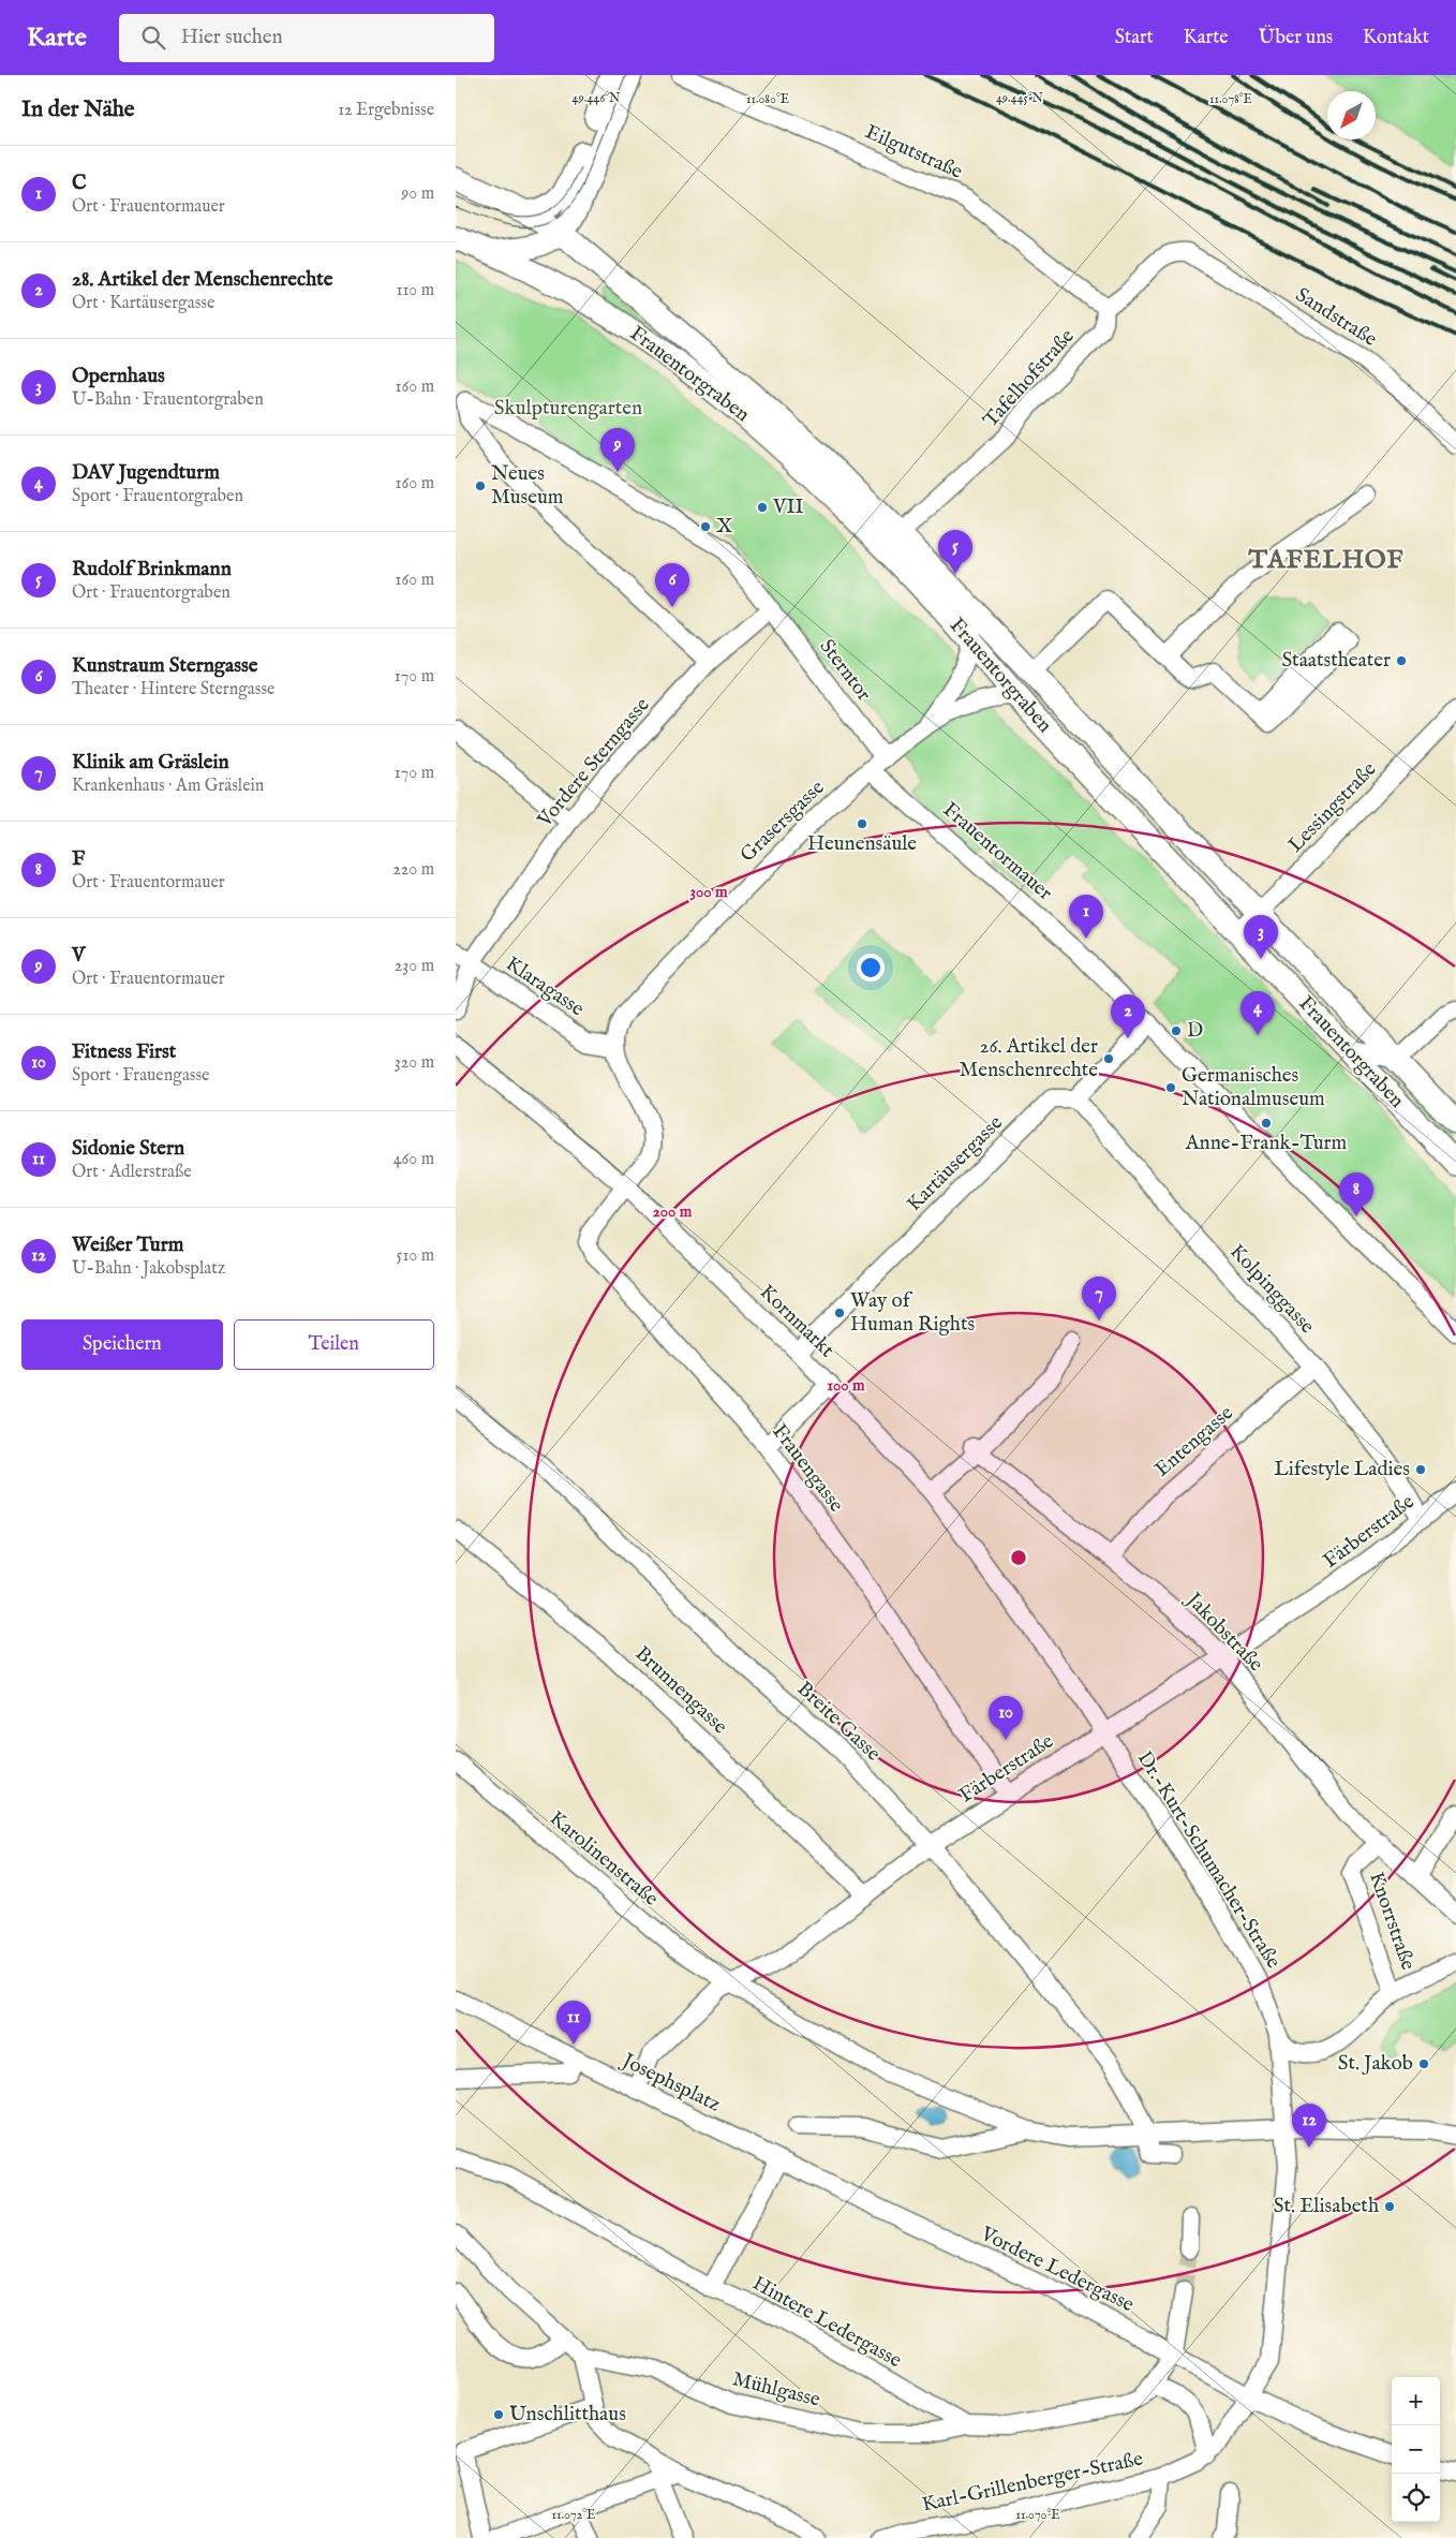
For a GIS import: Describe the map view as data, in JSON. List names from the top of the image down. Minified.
{"streets":{"main road":["Frauentorgraben"],"street":["Eilgutstraße","Sandstraße","Tafelhofstraße","Sterntor","Vordere Sterngasse","Lessingstraße","Grasersgasse","Frauentormauer","Klaragasse","Kartäusergasse","Kolpinggasse","Kornmarkt","Entengasse","Frauengasse","Färberstraße","Jakobstraße","Brunnengasse","Breite Gasse","Karolinenstraße","Dr.-Kurt-Schumacher-Straße","Knorrstraße","Josephsplatz","Vordere Ledergasse","Hintere Ledergasse","Mühlgasse","Karl-Grillenberger-Straße"]},"crossings":[["Eilgutstraße","Sandstraße"],["Eilgutstraße","Tafelhofstraße"],["Sandstraße","Tafelhofstraße"],["Frauentorgraben","Tafelhofstraße"],["Frauentorgraben","Lessingstraße"],["Frauentorgraben","Grasersgasse"],["Sterntor","Vordere Sterngasse"],["Sterntor","Grasersgasse"],["Vordere Sterngasse","Klaragasse"],["Grasersgasse","Frauentormauer"],["Grasersgasse","Klaragasse"],["Kartäusergasse","Kolpinggasse"],["Kartäusergasse","Kornmarkt"],["Kolpinggasse","Entengasse"],["Kolpinggasse","Färberstraße"],["Kornmarkt","Frauengasse"],["Kornmarkt","Dr.-Kurt-Schumacher-Straße"],["Entengasse","Jakobstraße"],["Frauengasse","Färberstraße"],["Färberstraße","Jakobstraße"],["Färberstraße","Brunnengasse"],["Färberstraße","Breite Gasse"],["Färberstraße","Karolinenstraße"],["Färberstraße","Dr.-Kurt-Schumacher-Straße"],["Färberstraße","Josephsplatz"],["Jakobstraße","Knorrstraße"],["Dr.-Kurt-Schumacher-Straße","Vordere Ledergasse"],["Dr.-Kurt-Schumacher-Straße","Karl-Grillenberger-Straße"],["Josephsplatz","Vordere Ledergasse"],["Vordere Ledergasse","Hintere Ledergasse"],["Vordere Ledergasse","Karl-Grillenberger-Straße"],["Hintere Ledergasse","Mühlgasse"]],"districts":["TAFELHOF"],"parks":["Skulpturengarten"],"places":["Neues Museum","VII","X","Staatstheater","Heunensäule","D","26. Artikel der Menschenrechte","Germanisches Nationalmuseum","Anne-Frank-Turm","Way of Human Rights","Lifestyle Ladies","St. Jakob","St. Elisabeth","Unschlitthaus"],"north":"bottom left","page":{"header":"Karte","search":"Hier suchen","nav":["Start","Karte","Über uns","Kontakt"],"heading":["In der Nähe","12 Ergebnisse"],"list":[{"mark":"1","name":"C","note":"Ort · Frauentormauer","value":"90 m"},{"mark":"2","name":"28. Artikel der Menschenrechte","note":"Ort · Kartäusergasse","value":"110 m"},{"mark":"3","name":"Opernhaus","note":"U-Bahn · Frauentorgraben","value":"160 m"},{"mark":"4","name":"DAV Jugendturm","note":"Sport · Frauentorgraben","value":"160 m"},{"mark":"5","name":"Rudolf Brinkmann","note":"Ort · Frauentorgraben","value":"160 m"},{"mark":"6","name":"Kunstraum Sterngasse","note":"Theater · Hintere Sterngasse","value":"170 m"},{"mark":"7","name":"Klinik am Gräslein","note":"Krankenhaus · Am Gräslein","value":"170 m"},{"mark":"8","name":"F","note":"Ort · Frauentormauer","value":"220 m"},{"mark":"9","name":"V","note":"Ort · Frauentormauer","value":"230 m"},{"mark":"10","name":"Fitness First","note":"Sport · Frauengasse","value":"320 m"},{"mark":"11","name":"Sidonie Stern","note":"Ort · Adlerstraße","value":"460 m"},{"mark":"12","name":"Weißer Turm","note":"U-Bahn · Jakobsplatz","value":"510 m"}],"pins":["9","5","6","1","3","4","2","8","7","10","11","12"],"buttons":["Speichern","Teilen"],"map_buttons":["+","−"]},"coordinates":["49.445°N","49.446°N","11.080°E","11.078°E","11.072°E","11.070°E"],"rings":["300 m","200 m","100 m"]}
